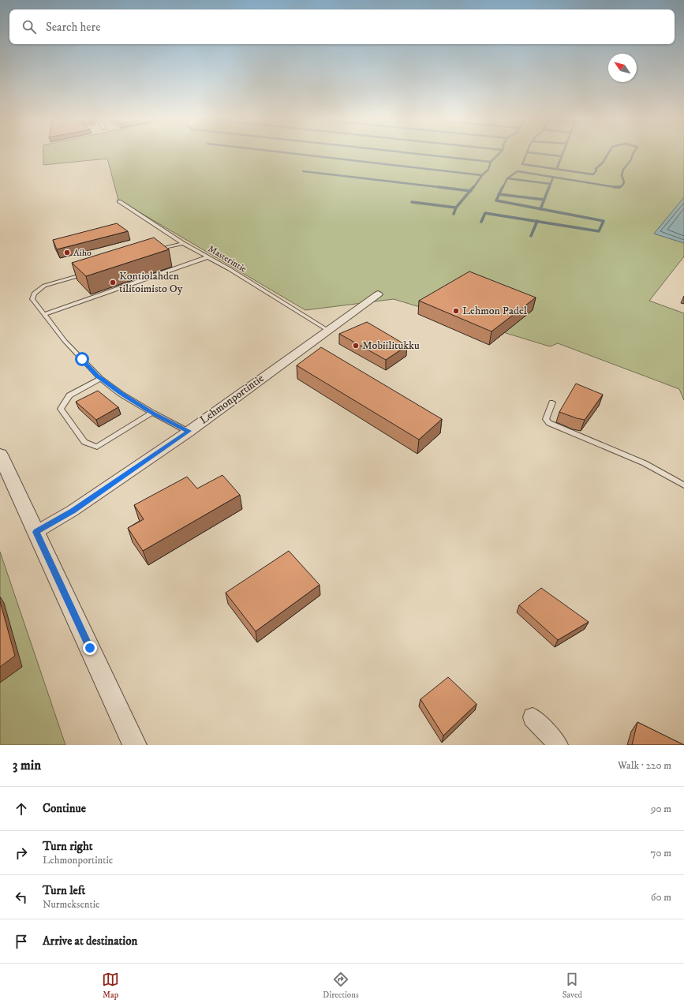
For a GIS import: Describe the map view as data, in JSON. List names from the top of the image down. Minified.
{"streets":{"street":["Lehmonportintie"],"lane":["Masterintie"]},"crossings":[["Masterintie","Lehmonportintie"]],"places":["Aiho","Kontiolahden tilitoimisto Oy","Lehmon Padel","Mobiilitukku"],"north":"top left","page":{"search":"Search here","heading":["3 min","Walk · 220 m"],"list":[["Continue","90 m"],["Turn right","Lehmonportintie","70 m"],["Turn left","Nurmeksentie","60 m"],"Arrive at destination"],"nav":["Map","Directions","Saved"]}}
